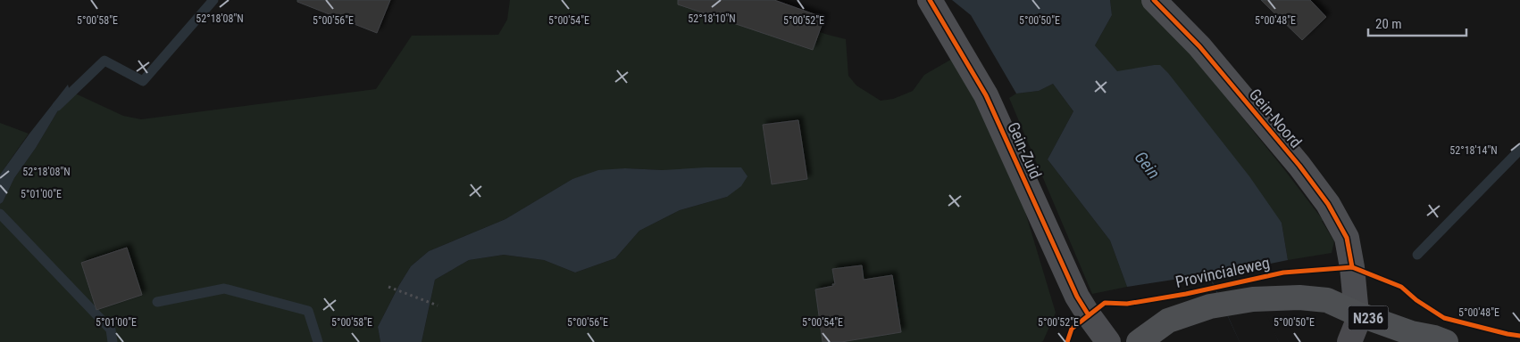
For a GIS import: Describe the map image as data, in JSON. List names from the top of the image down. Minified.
{"streets":{"main road":["Provincialeweg","N236"],"street":["Gein-Noord","Gein-Zuid"]},"crossings":[["Gein-Noord","Provincialeweg"]],"water":["Gein"],"scale_bar":"20 m","coordinates":["52°18'08\"N","52°18'10\"N","5°00'58\"E","5°00'56\"E","5°00'50\"E","5°00'48\"E","5°00'54\"E","5°00'52\"E","52°18'14\"N","5°01'00\"E"]}
